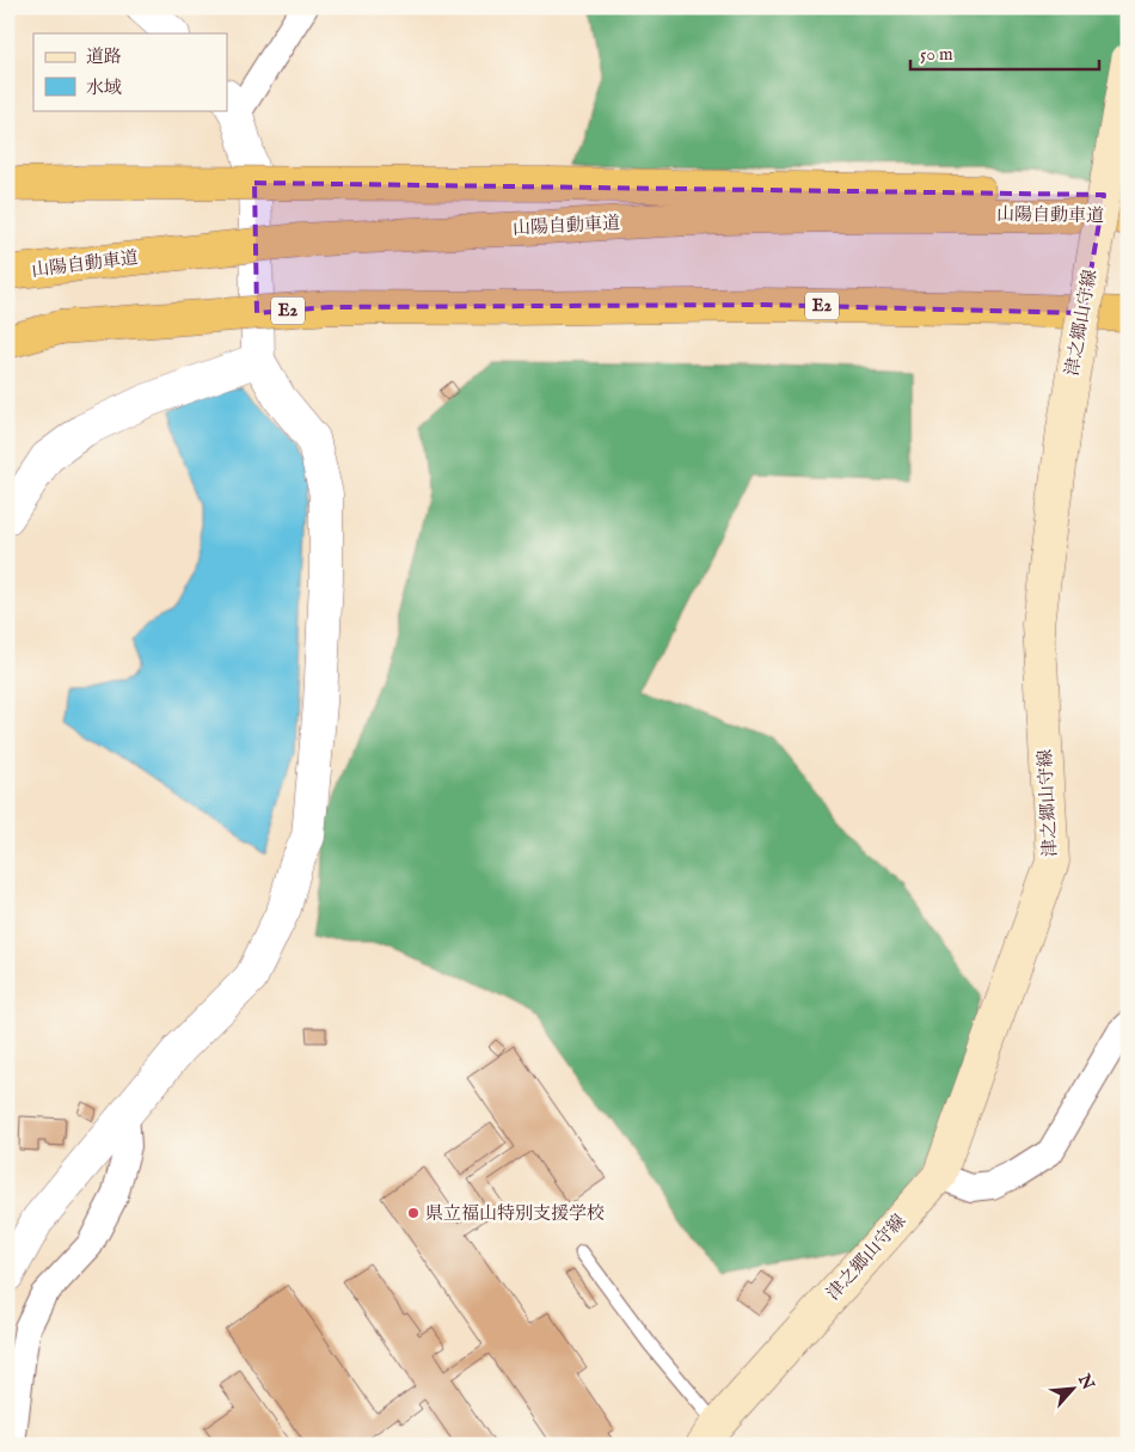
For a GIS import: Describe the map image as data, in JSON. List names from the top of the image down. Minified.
{"streets":{"highway":["山陽自動車道","E2"],"main road":["津之郷山守線"]},"places":["県立福山特別支援学校"],"legend":["道路","水域"],"scale_bar":"50 m","north":"top right"}
